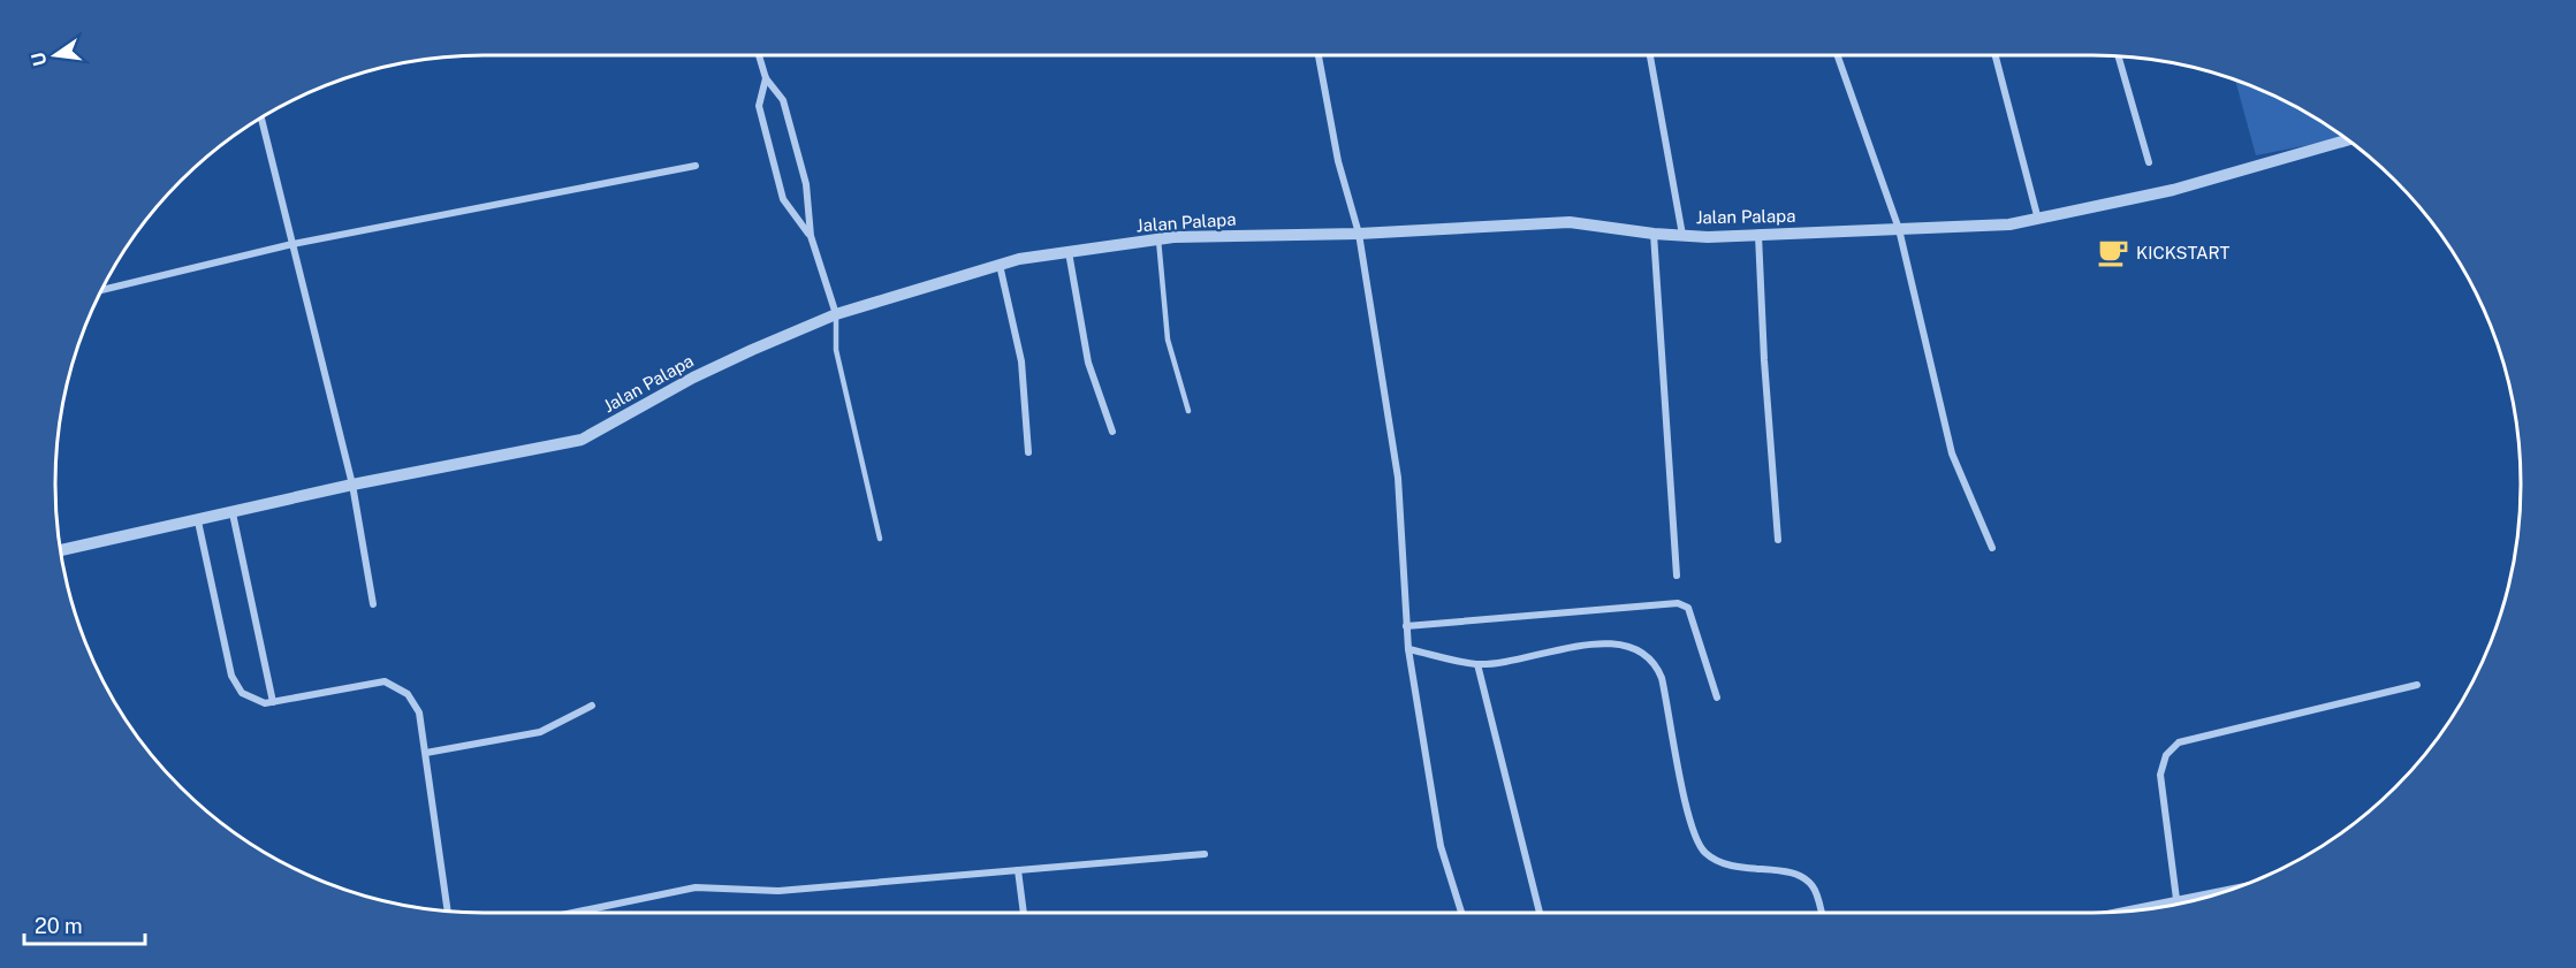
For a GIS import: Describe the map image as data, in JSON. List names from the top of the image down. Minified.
{"streets":{"street":["Jalan Palapa"]},"places":{"cafe":["KICKSTART"]},"scale_bar":"20 m","north":"left"}
